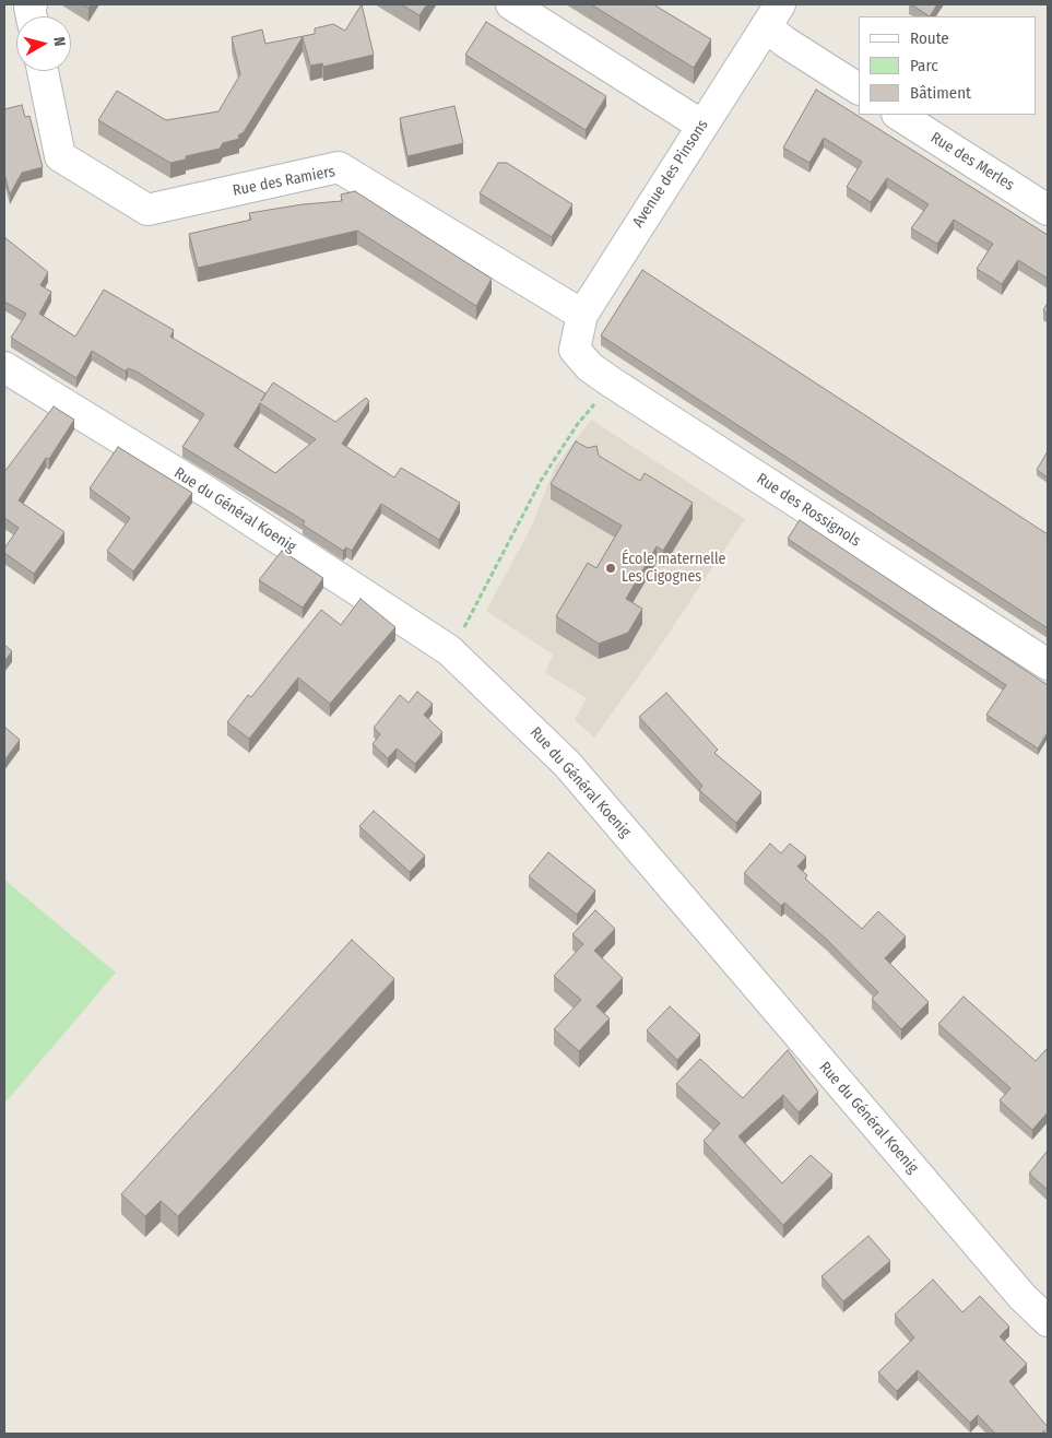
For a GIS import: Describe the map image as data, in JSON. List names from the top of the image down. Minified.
{"streets":{"street":["Rue des Merles","Avenue des Pinsons","Rue des Ramiers","Rue du Général Koenig","Rue des Rossignols"]},"crossings":[["Avenue des Pinsons","Rue des Ramiers"],["Avenue des Pinsons","Rue des Rossignols"]],"places":["École maternelle Les Cigognes"],"legend":["Route","Parc","Bâtiment"],"north":"right"}
